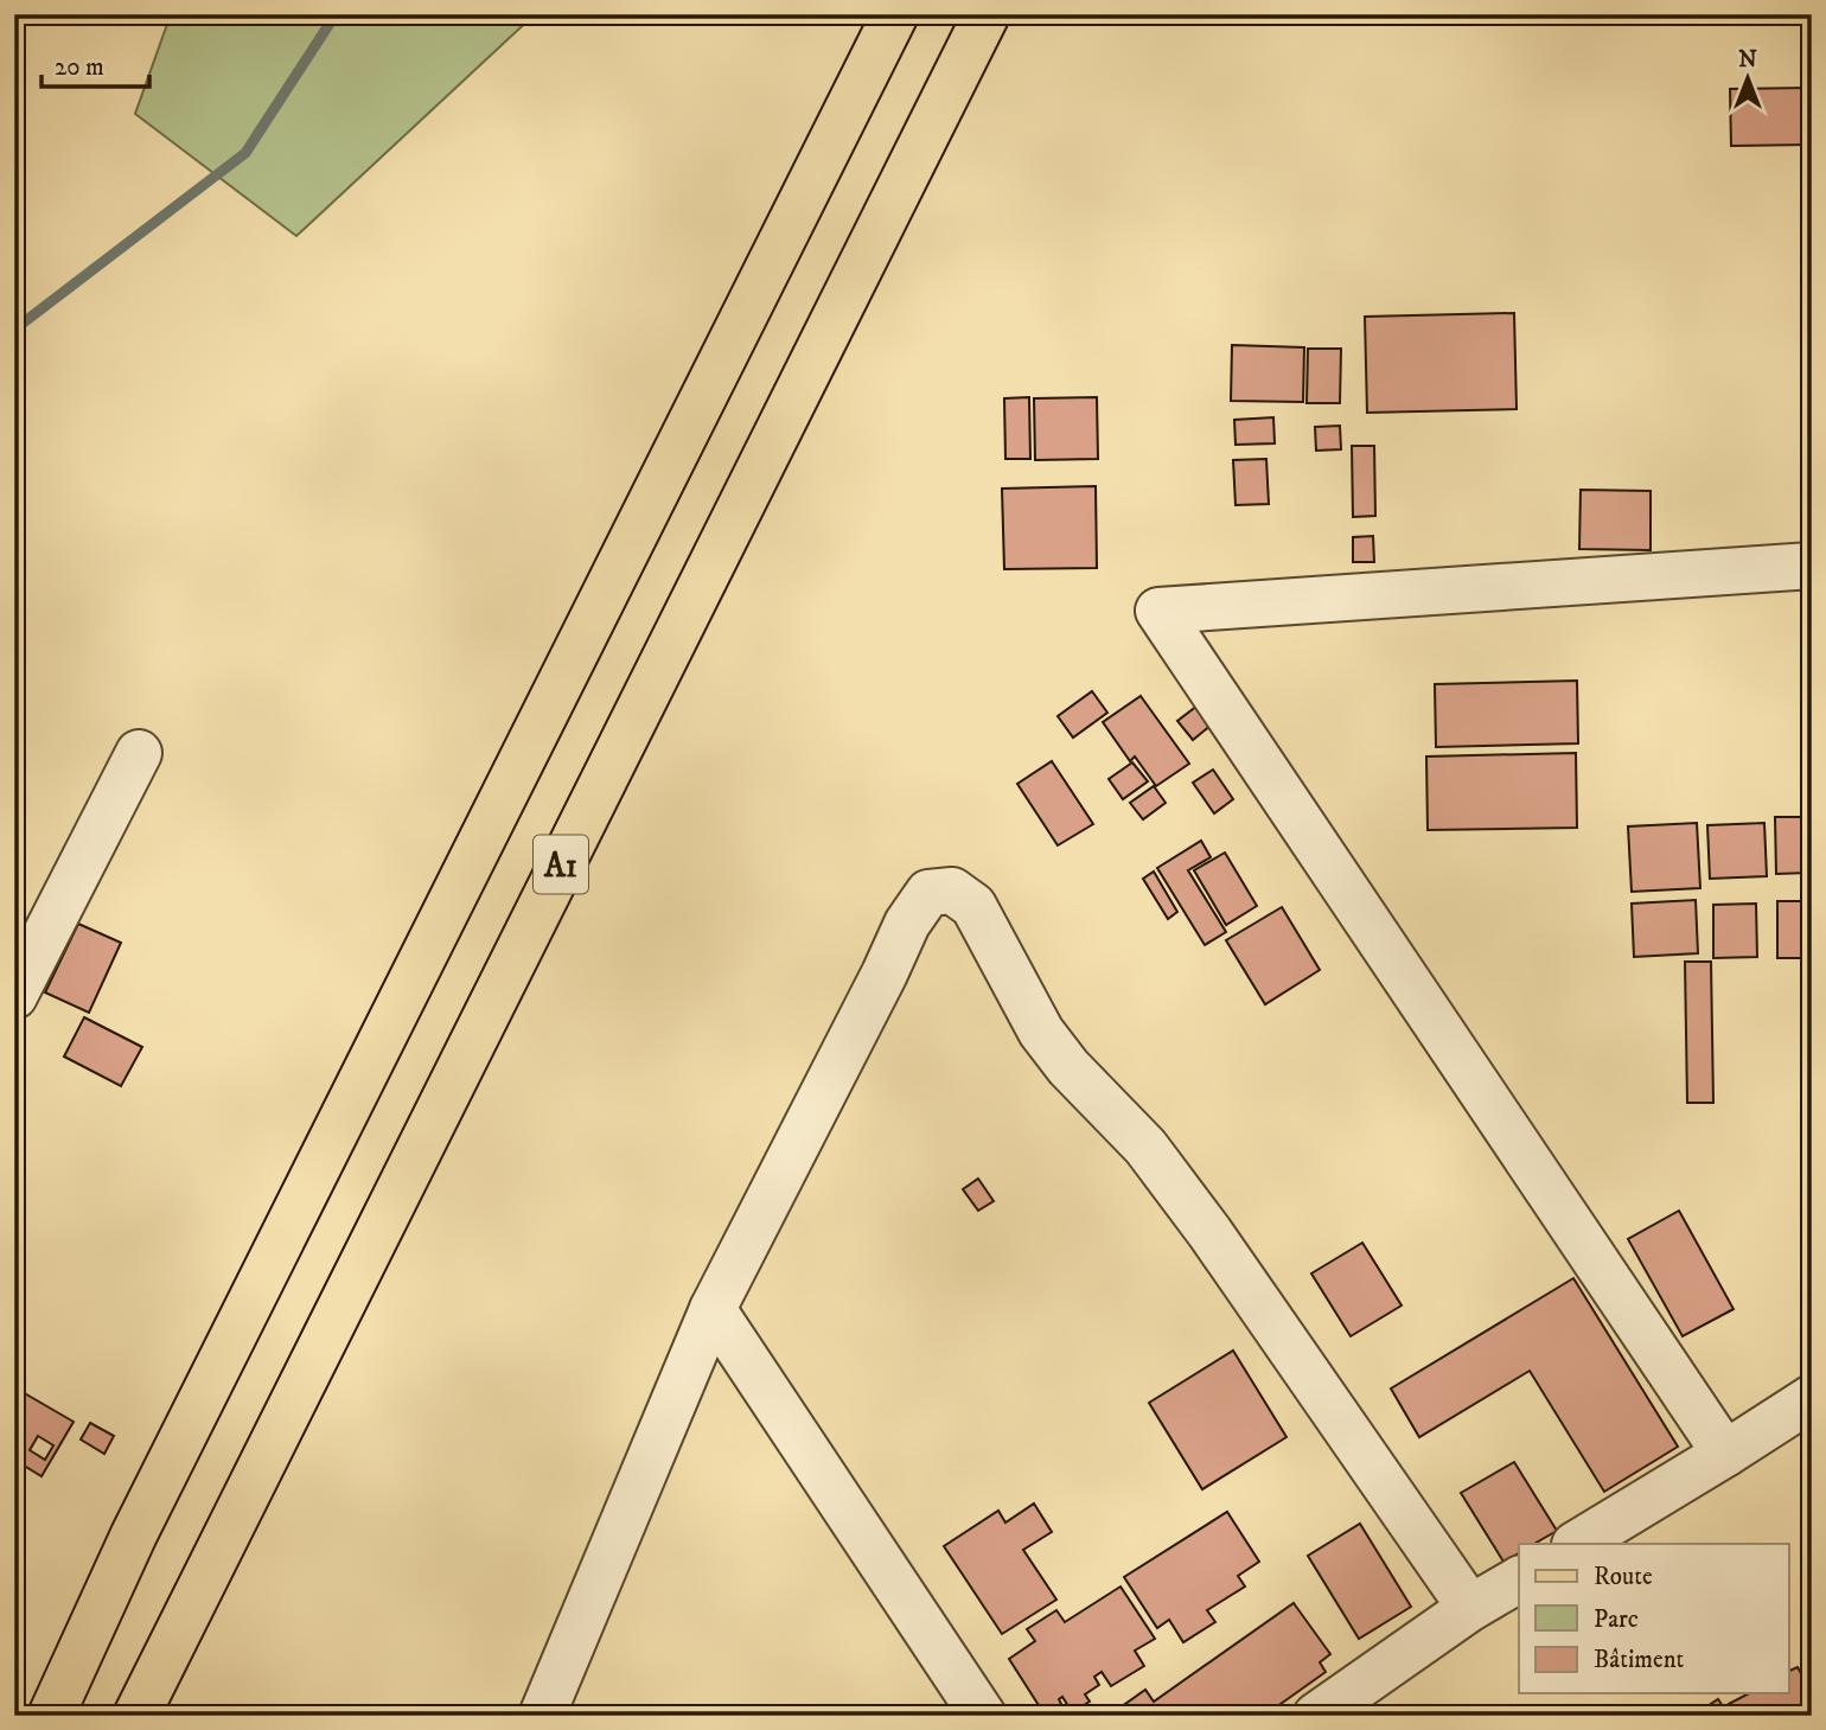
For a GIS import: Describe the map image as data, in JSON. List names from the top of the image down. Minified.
{"streets":{"main road":["A1"]},"legend":["Route","Parc","Bâtiment"],"scale_bar":"20 m","north":"top"}
